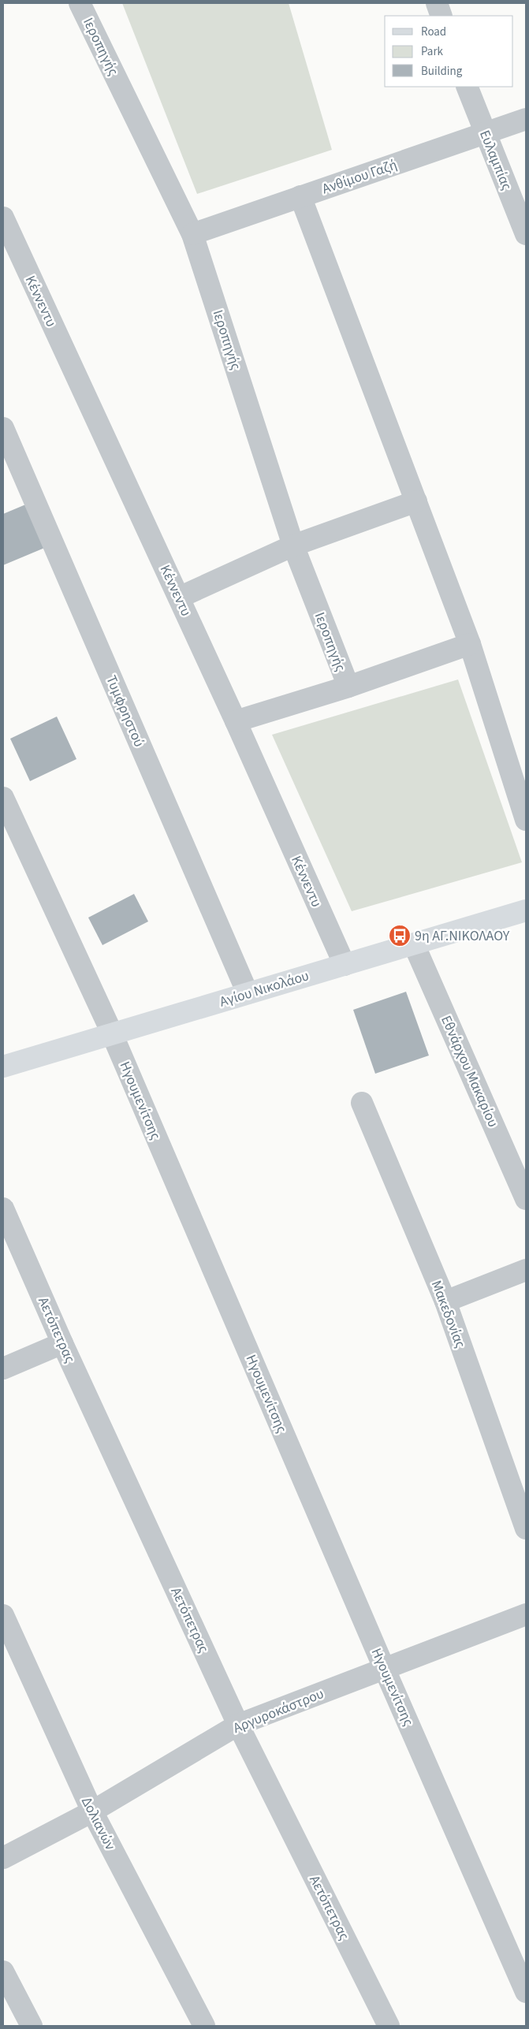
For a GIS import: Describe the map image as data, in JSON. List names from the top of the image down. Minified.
{"streets":{"street":["Ιεροπηγής","Ευλαμπίας","Ανθίμου Γαζή","Κέννεντυ","Τυμφρηστού","Αγίου Νικολάου","Εθνάρχου Μακαρίου","Ηγουμενίτσης","Μακεδονίας","Αετόπετρας","Αργυροκάστρου","Δολιανών"]},"crossings":[["Ιεροπηγής","Ανθίμου Γαζή"],["Ευλαμπίας","Ανθίμου Γαζή"],["Κέννεντυ","Αγίου Νικολάου"],["Τυμφρηστού","Αγίου Νικολάου"],["Αγίου Νικολάου","Εθνάρχου Μακαρίου"],["Αγίου Νικολάου","Ηγουμενίτσης"],["Ηγουμενίτσης","Αργυροκάστρου"],["Αετόπετρας","Αργυροκάστρου"],["Αργυροκάστρου","Δολιανών"]],"places":{"bus stop":["9η ΑΓ.ΝΙΚΟΛΑΟΥ"]},"legend":["Road","Park","Building"]}
